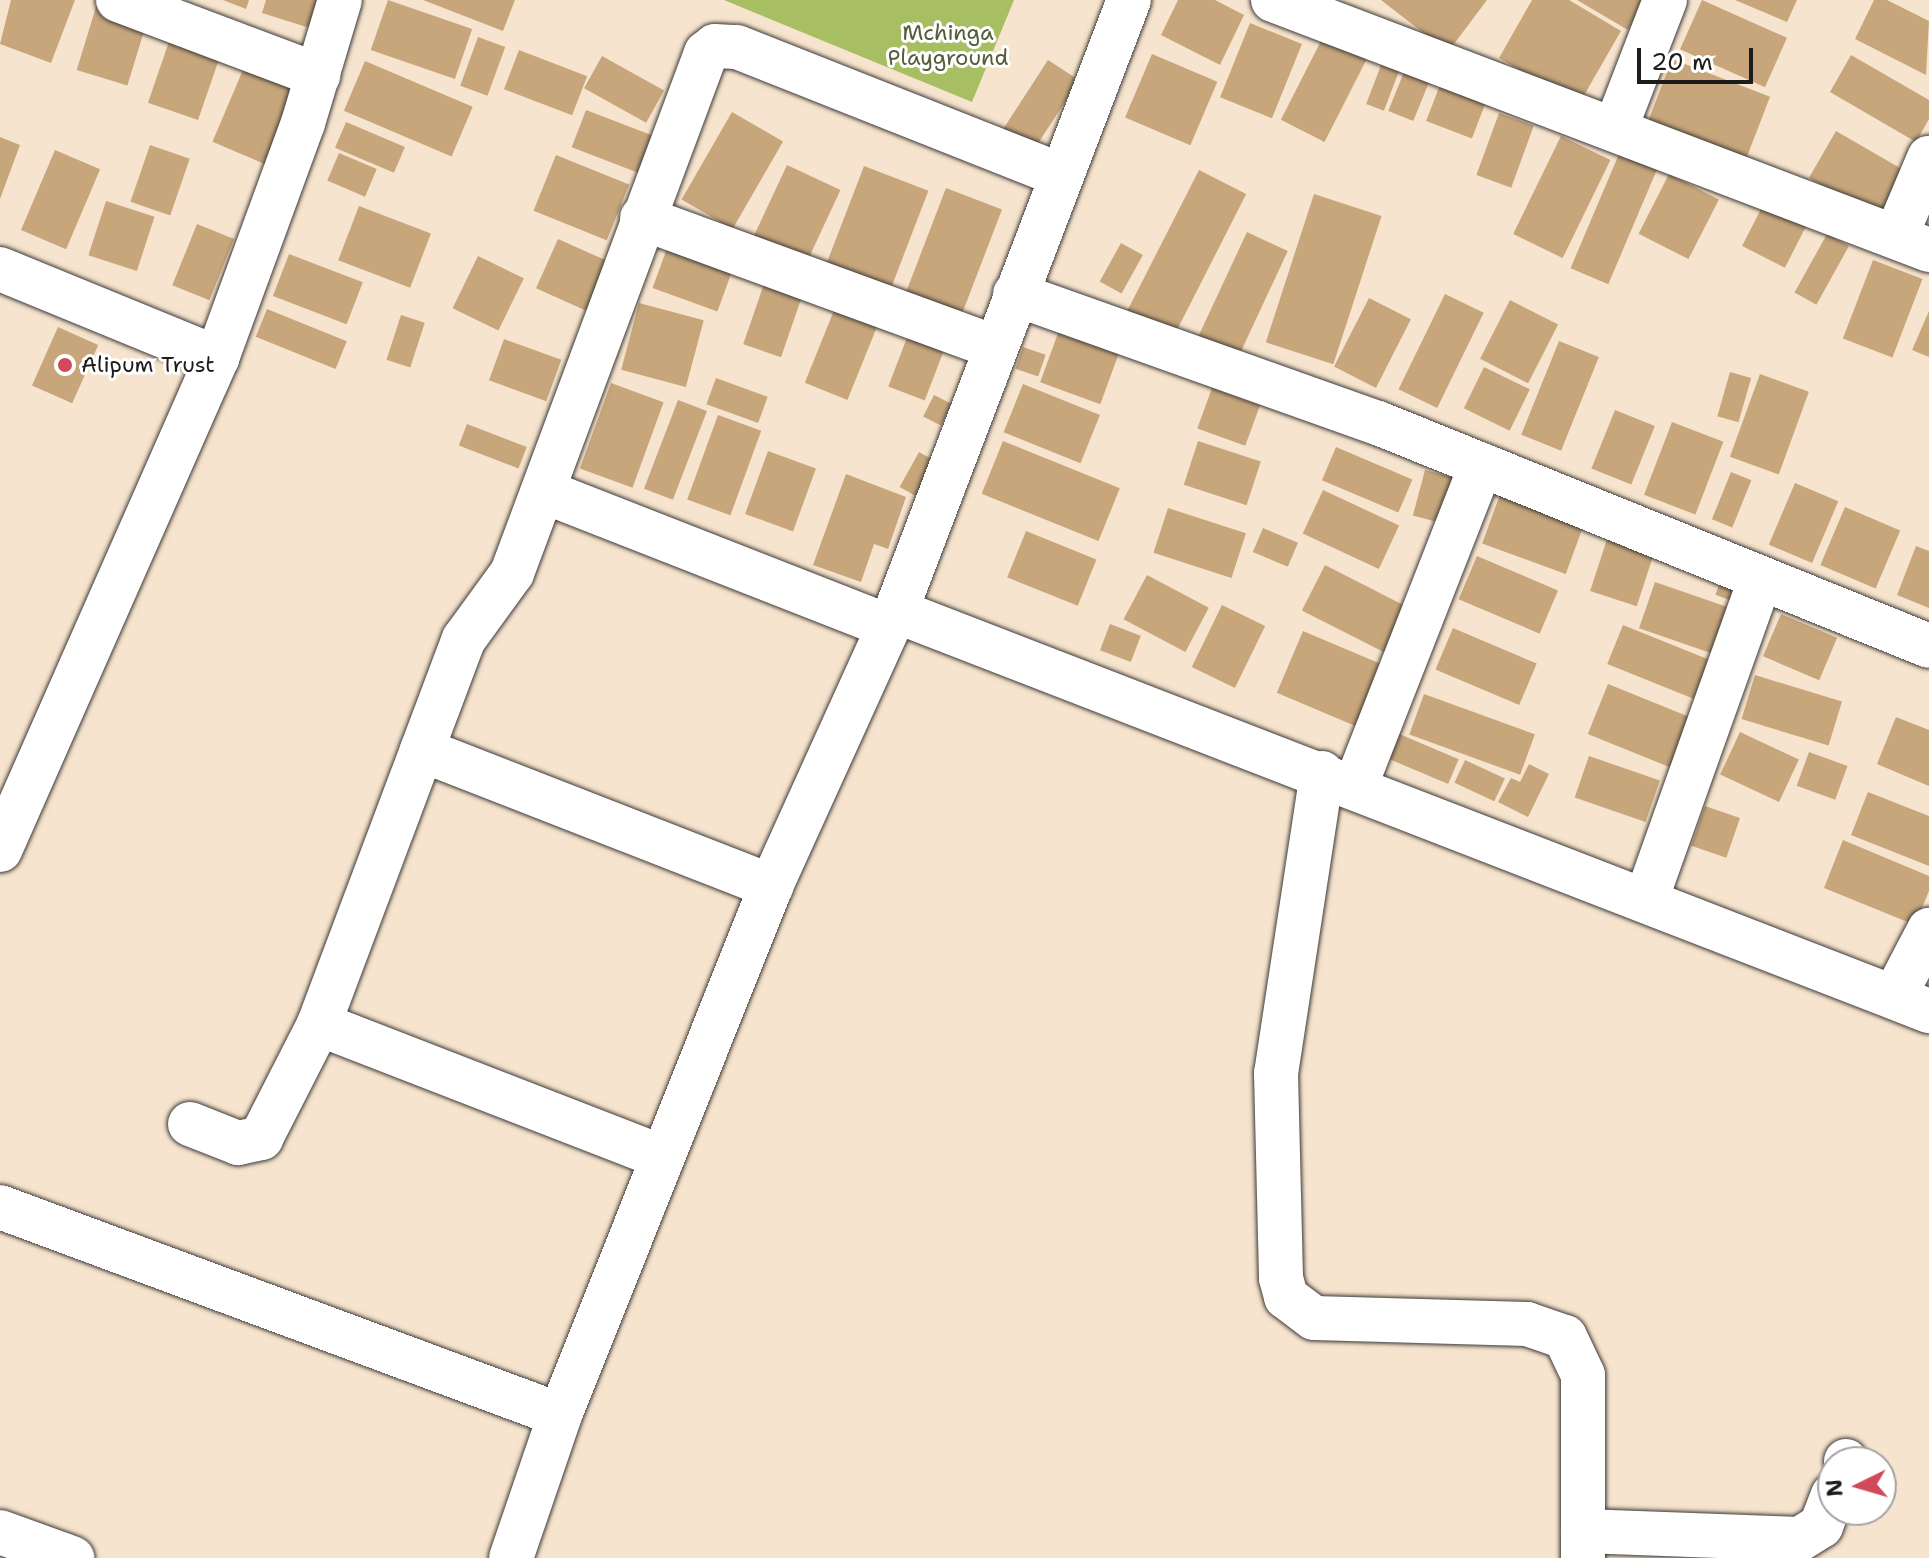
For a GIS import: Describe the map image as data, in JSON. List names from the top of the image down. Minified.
{"parks":["Mchinga Playground"],"places":["Alipum Trust"],"scale_bar":"20 m","north":"left"}
